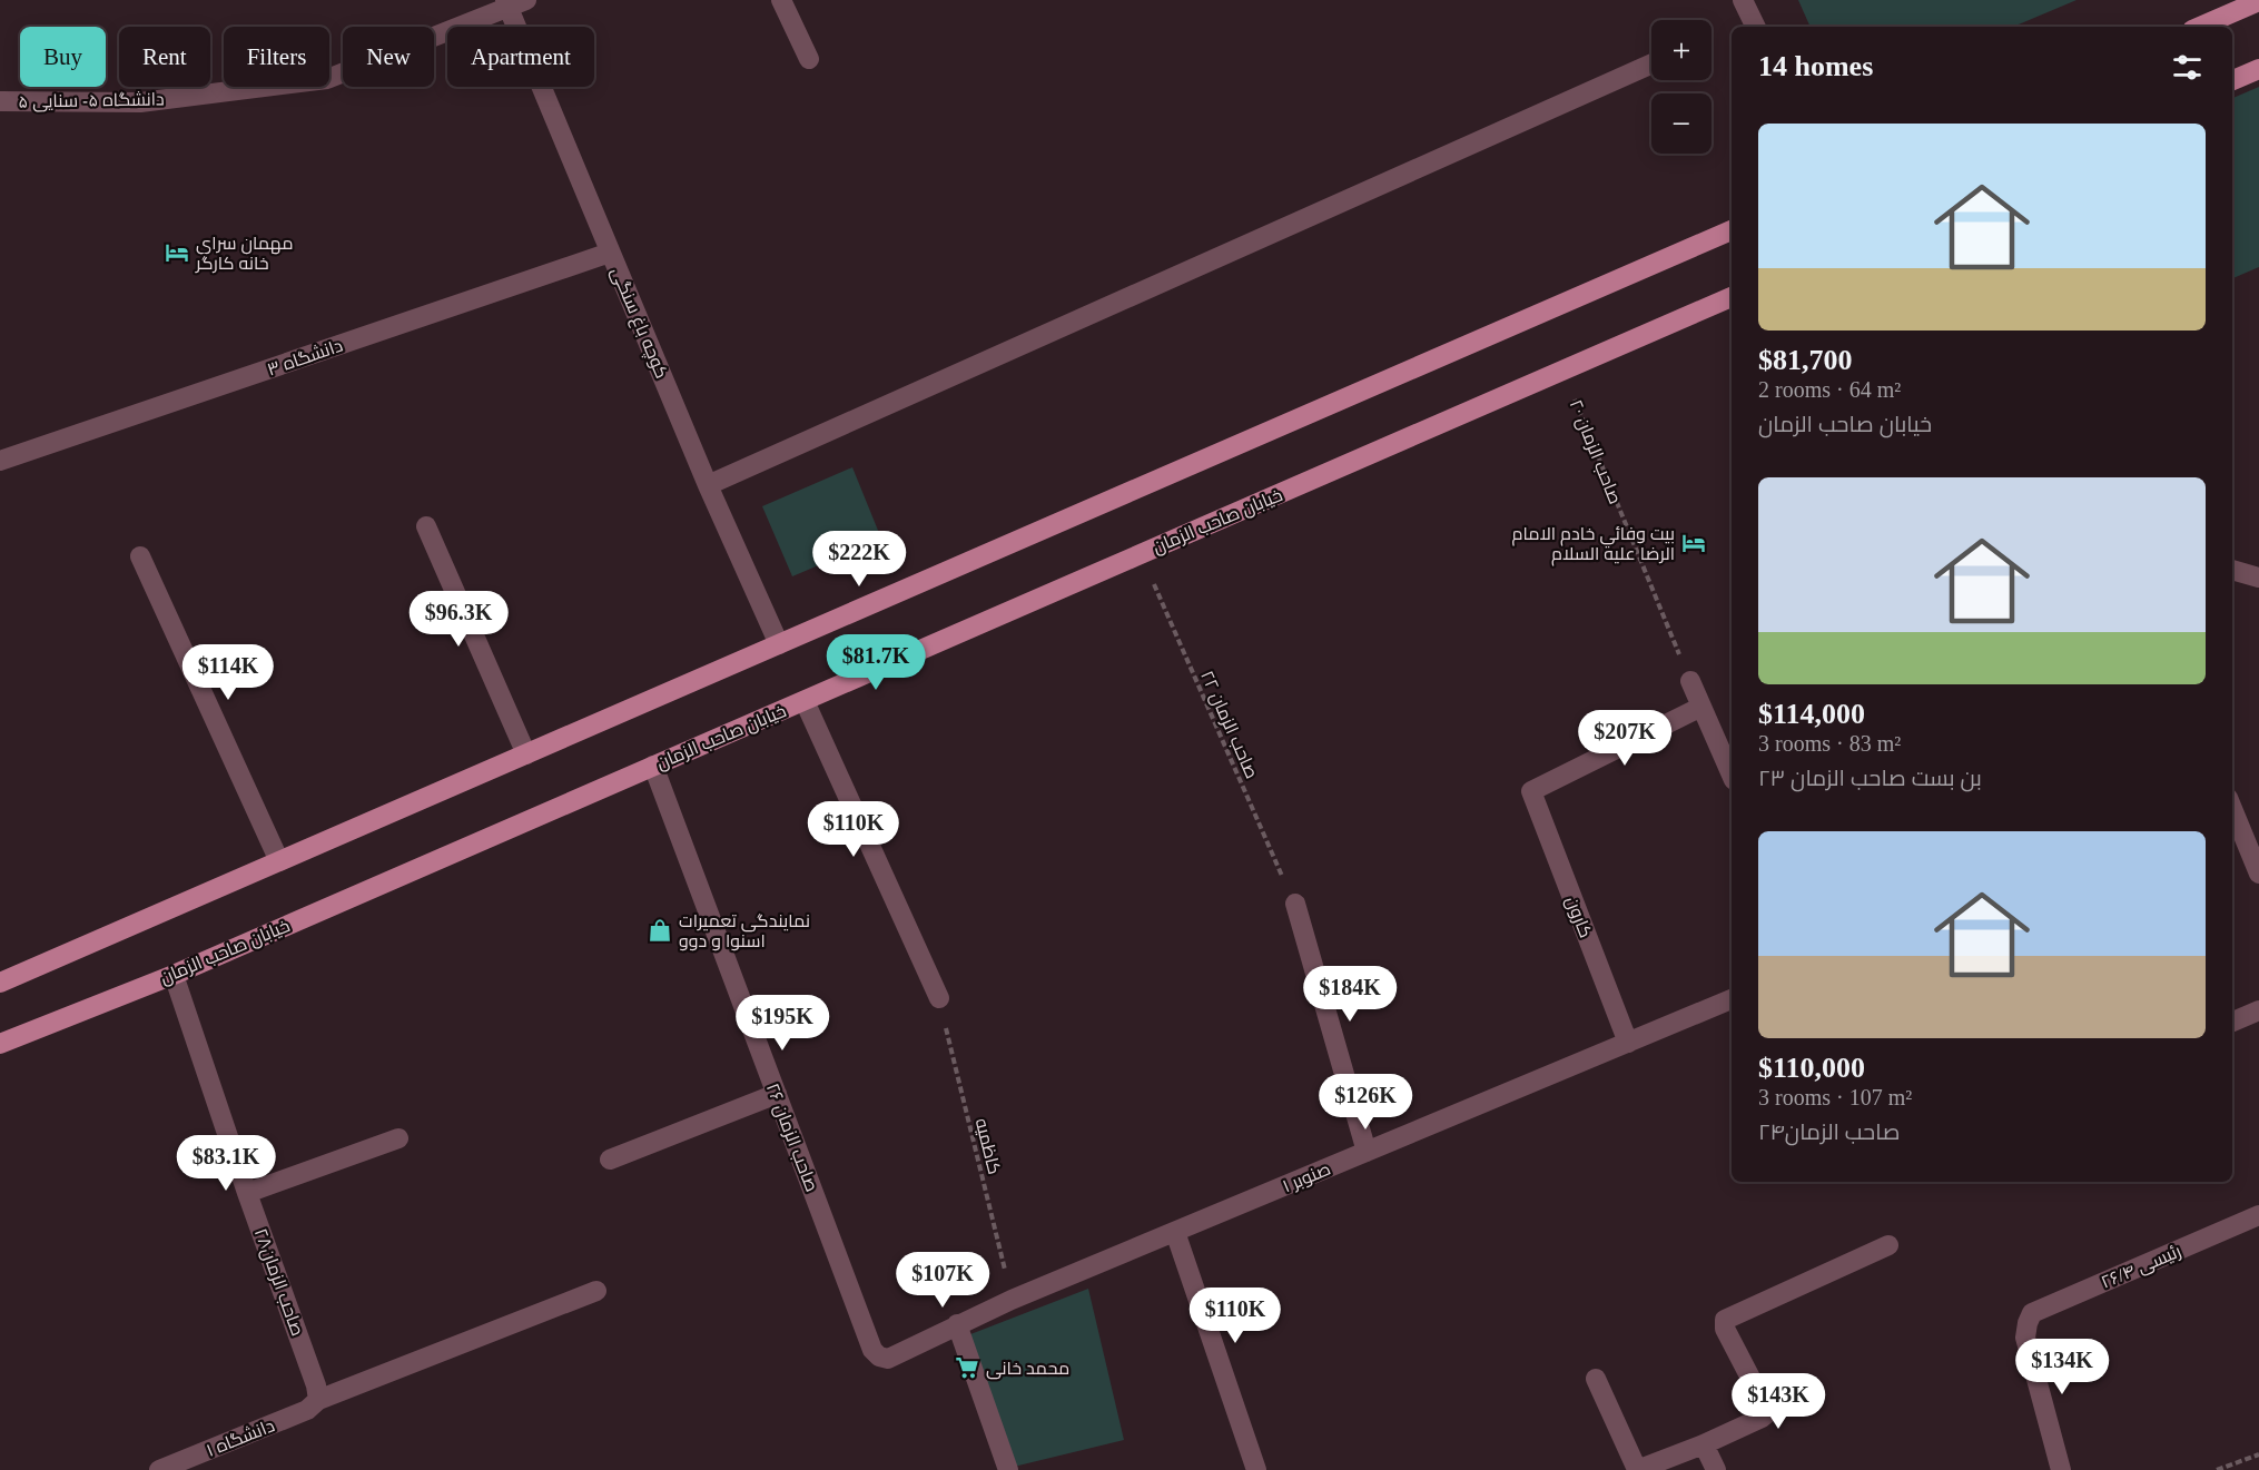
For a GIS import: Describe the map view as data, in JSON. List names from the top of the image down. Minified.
{"streets":{"main road":["خیابان صاحب الزمان"],"street":["دانشگاه ۵- سنایی ۵","کوچه باغ سنگی","دانشگاه ۳","کارون","صاحب الزمان ۲۶","صنوبر ۱","رئیسی ۲۶/۴","صاحب الزمان۲۸","دانشگاه ۱"],"path":["صاحب الزمان ۲۰","صاحب الزمان ۲۲","کاظمیه"]},"crossings":[["دانشگاه ۵- سنایی ۵","کوچه باغ سنگی"],["کوچه باغ سنگی","دانشگاه ۳"],["صاحب الزمان ۲۰","خیابان صاحب الزمان"],["خیابان صاحب الزمان","صاحب الزمان ۲۲"],["خیابان صاحب الزمان","صاحب الزمان ۲۶"],["خیابان صاحب الزمان","صاحب الزمان۲۸"],["کارون","صنوبر ۱"],["صاحب الزمان ۲۶","صنوبر ۱"],["کاظمیه","صنوبر ۱"],["صاحب الزمان۲۸","دانشگاه ۱"]],"places":{"hotel":["مهمان سرای خانه کارگر","بيت وفائي خادم الامام الرضا عليه السلام"],"shop":["نمایندگی تعمیرات اسنوا و دوو"],"supermarket":["محمد خانی"]},"page":{"map_buttons":["+","−"],"chip":["Buy","Rent","Filters","New","Apartment"],"heading":"14 homes","list":[{"name":"$81,700","note":"2 rooms · 64 m² · خیابان صاحب الزمان"},{"name":"$114,000","note":"3 rooms · 83 m² · بن بست صاحب الزمان ۲۳"},{"name":"$110,000","note":"3 rooms · 107 m² · صاحب الزمان۲۴"}],"price":["$222K","$96.3K","$81.7K","$114K","$207K","$110K","$184K","$195K","$126K","$83.1K","$107K","$110K","$134K","$143K"]}}
